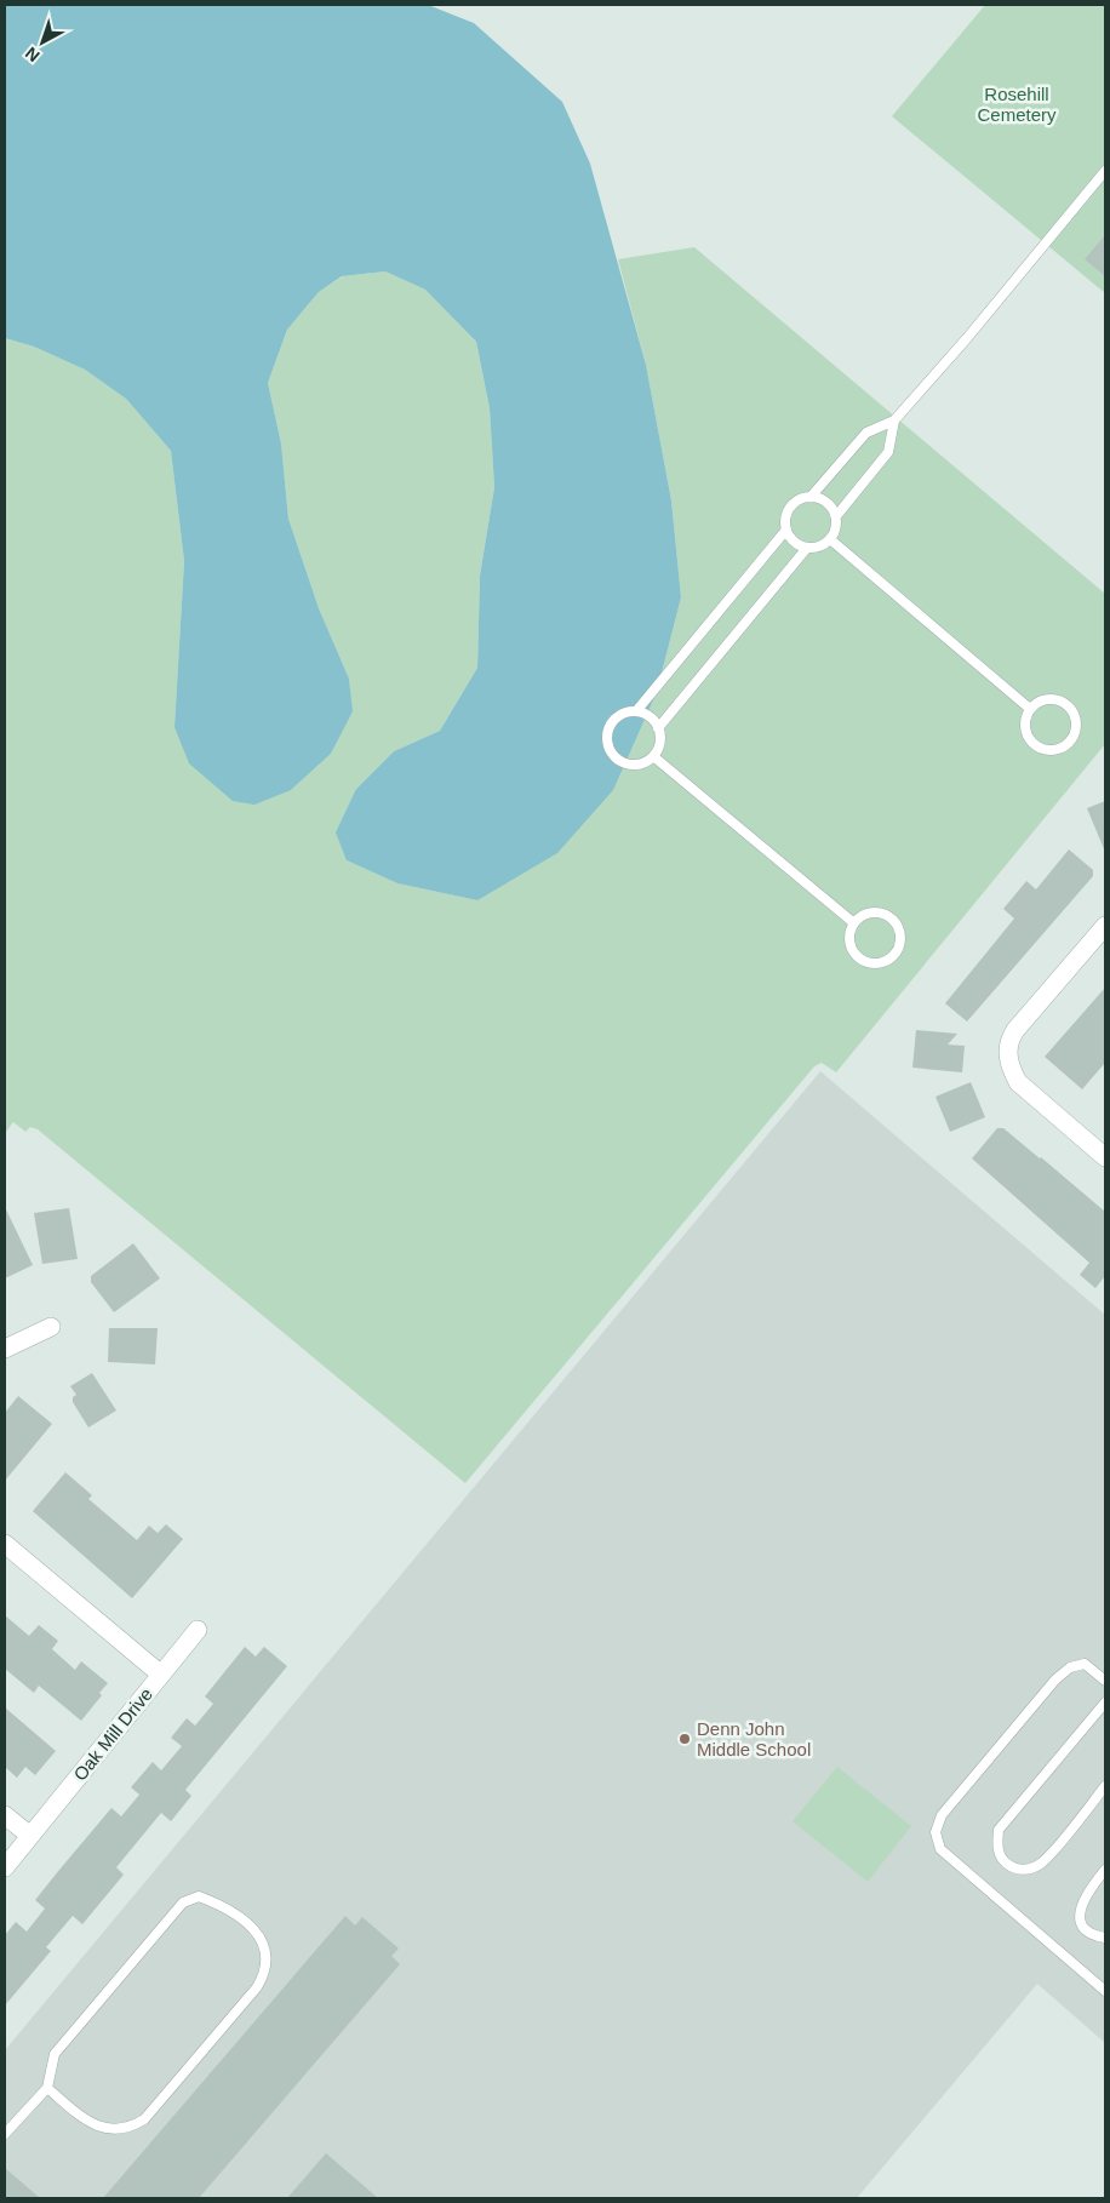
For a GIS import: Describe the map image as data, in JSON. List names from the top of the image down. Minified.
{"streets":{"street":["Oak Mill Drive"]},"parks":["Rosehill Cemetery"],"places":["Denn John Middle School"],"north":"bottom left"}
